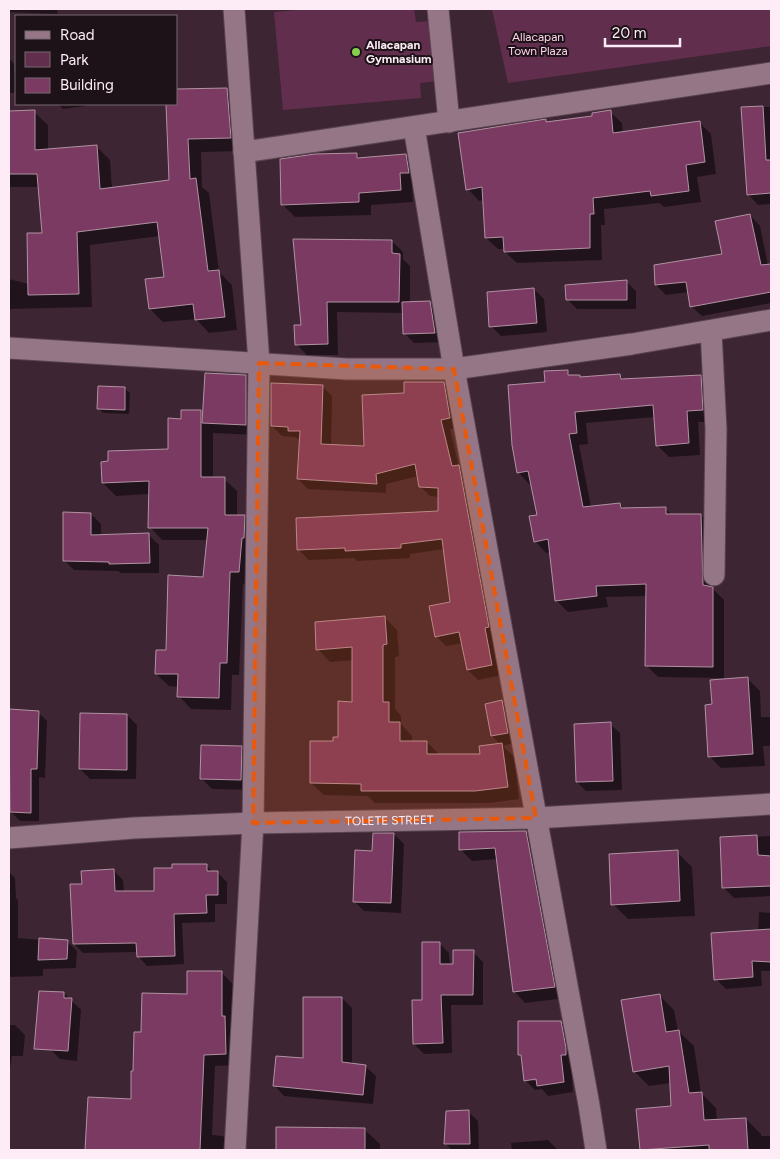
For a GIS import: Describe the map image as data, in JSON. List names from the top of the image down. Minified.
{"streets":{"street":["TOLETE STREET"]},"parks":["Allacapan Town Plaza"],"places":["Allacapan Gymnasium"],"legend":["Road","Park","Building"],"scale_bar":"20 m"}
